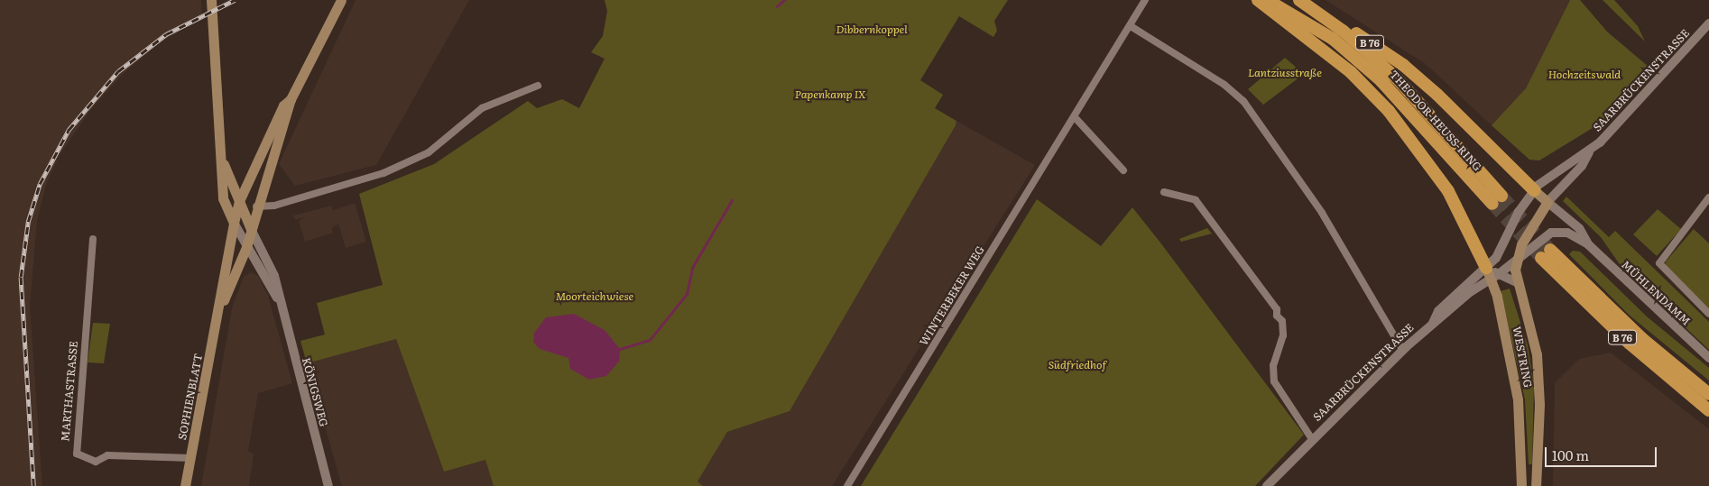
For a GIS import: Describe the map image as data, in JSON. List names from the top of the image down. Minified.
{"streets":{"highway":["B 76","THEODOR-HEUSS-RING"],"main road":["SAARBRÜCKENSTRASSE","MÜHLENDAMM","WESTRING","SOPHIENBLATT"],"street":["WINTERBEKER WEG","MARTHASTRASSE","KÖNIGSWEG"]},"crossings":[["B 76","SAARBRÜCKENSTRASSE"],["B 76","THEODOR-HEUSS-RING"],["B 76","MÜHLENDAMM"],["SAARBRÜCKENSTRASSE","MÜHLENDAMM"],["SAARBRÜCKENSTRASSE","WESTRING"],["MÜHLENDAMM","WESTRING"],["MARTHASTRASSE","SOPHIENBLATT"],["KÖNIGSWEG","SOPHIENBLATT"]],"parks":["Dibbernkoppel","Lantziusstraße","Hochzeitswald","Papenkamp IX","Moorteichwiese","Südfriedhof"],"scale_bar":"100 m"}
